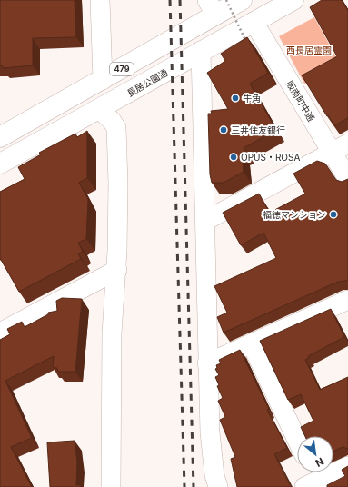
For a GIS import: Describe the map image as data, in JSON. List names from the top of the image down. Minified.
{"streets":{"highway":["479","長居公園通"],"street":["阪南町中通"]},"crossings":[["長居公園通","阪南町中通"]],"parks":["西長居霊園"],"places":["牛角","三井住友銀行","OPUS・ROSA","福徳マンション"],"north":"bottom right"}
